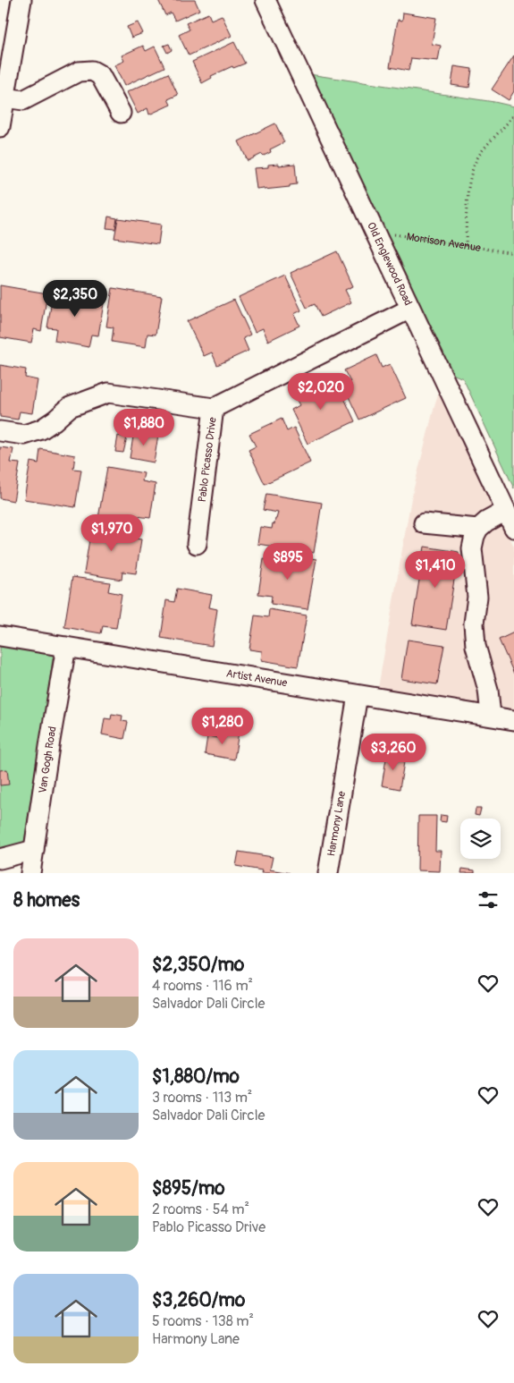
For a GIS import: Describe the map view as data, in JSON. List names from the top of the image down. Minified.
{"streets":{"street":["Old Englewood Road","Pablo Picasso Drive","Artist Avenue","Van Gogh Road","Harmony Lane"],"path":["Morrison Avenue"]},"crossings":[["Morrison Avenue","Old Englewood Road"],["Old Englewood Road","Pablo Picasso Drive"],["Artist Avenue","Van Gogh Road"],["Artist Avenue","Harmony Lane"]],"page":{"price":["$2,350","$2,020","$1,880","$1,970","$895","$1,410","$1,280","$3,260"],"heading":"8 homes","list":[{"name":"$2,350/mo","note":"4 rooms · 116 m² · Salvador Dali Circle"},{"name":"$1,880/mo","note":"3 rooms · 113 m² · Salvador Dali Circle"},{"name":"$895/mo","note":"2 rooms · 54 m² · Pablo Picasso Drive"},{"name":"$3,260/mo","note":"5 rooms · 138 m² · Harmony Lane"}]}}
